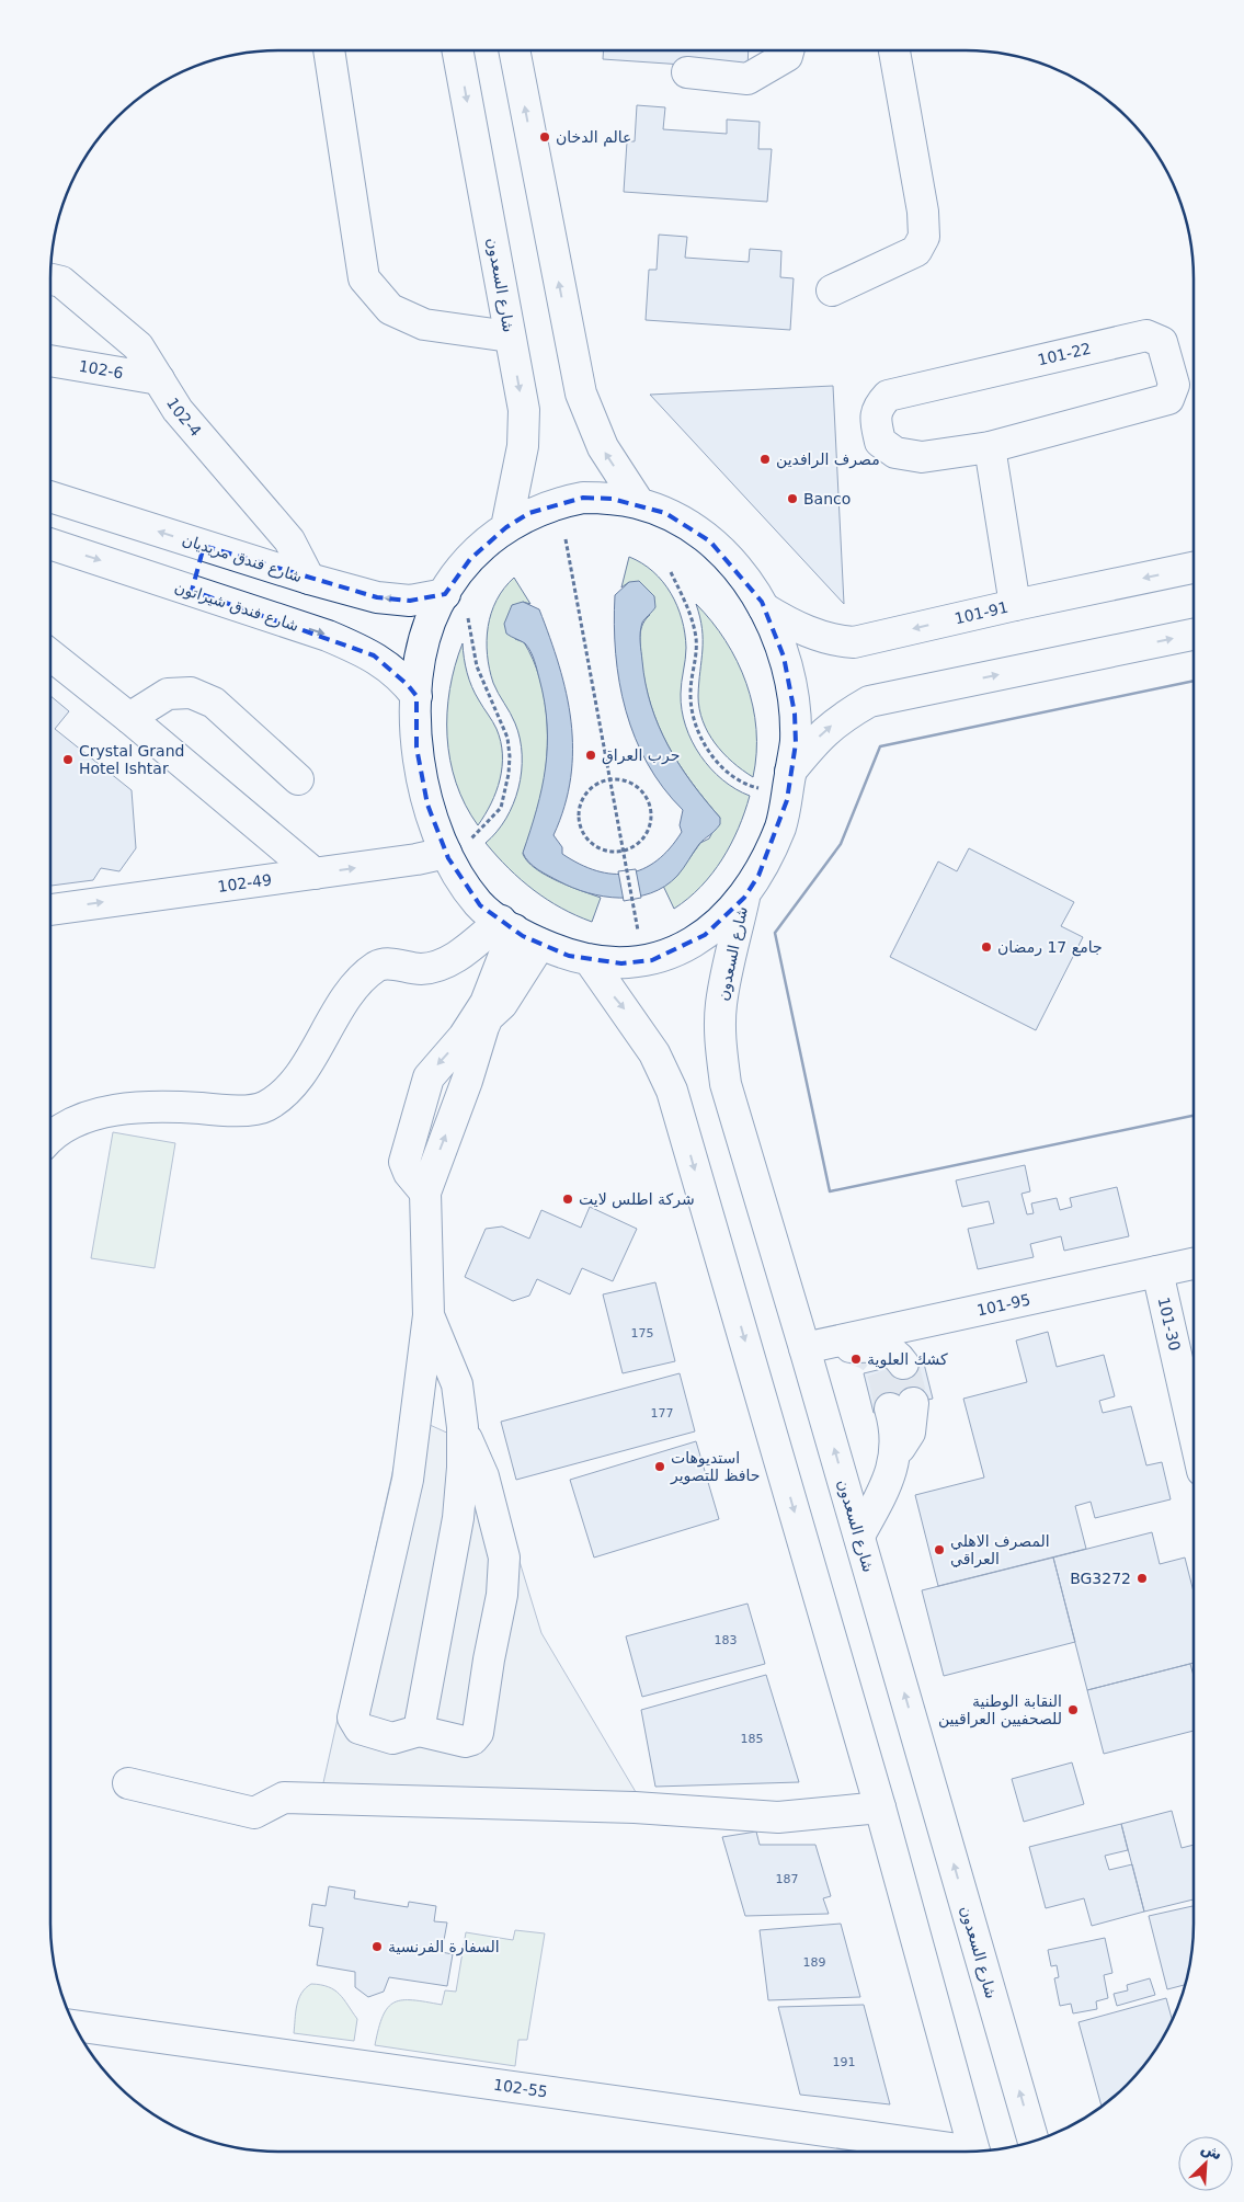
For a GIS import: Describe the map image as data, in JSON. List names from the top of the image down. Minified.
{"streets":{"main road":["شارع السعدون","101-22","102-6","102-4","شارع فندق مريديان","شارع فندق شيراتون","101-91","102-49","101-95","101-30","102-55"]},"crossings":[["شارع السعدون","101-95"],["102-6","102-4"],["102-4","شارع فندق مريديان"],["101-95","101-30"]],"one_way":["شارع فندق مريديان","102-49"],"places":["عالم الدخان","مصرف الرافدين","Banco","حرب العراق","Crystal Grand Hotel Ishtar","جامع 17 رمضان","شركة اطلس لايت","كشك العلوية","استديوهات حافظ للتصوير","المصرف الاهلي العراقي","BG3272","النقابة الوطنية للصحفيين العراقيين","السفارة الفرنسية"],"house_numbers":["175","177","183","185","187","189","191"],"north":"top right"}
